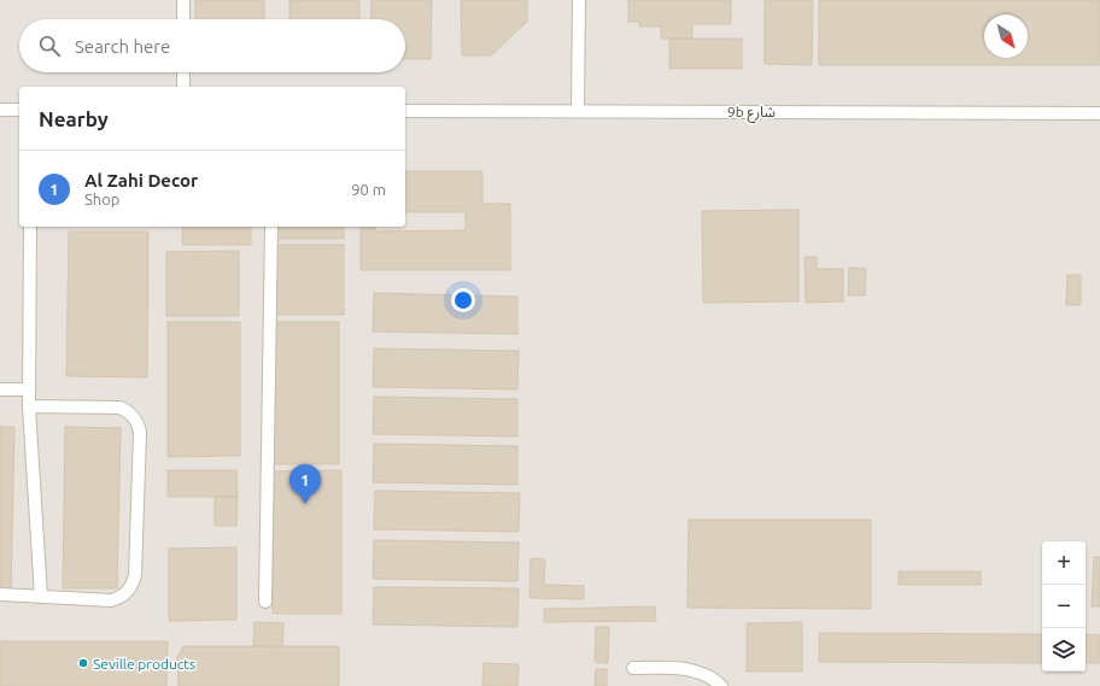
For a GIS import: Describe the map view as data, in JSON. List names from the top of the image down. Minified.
{"streets":{"lane":["9b شارع"]},"places":["Seville products"],"north":"bottom right","page":{"search":"Search here","heading":"Nearby","list":[{"mark":"1","name":"Al Zahi Decor","note":"Shop","value":"90 m"}],"pins":"1","map_buttons":["+","−"]}}
